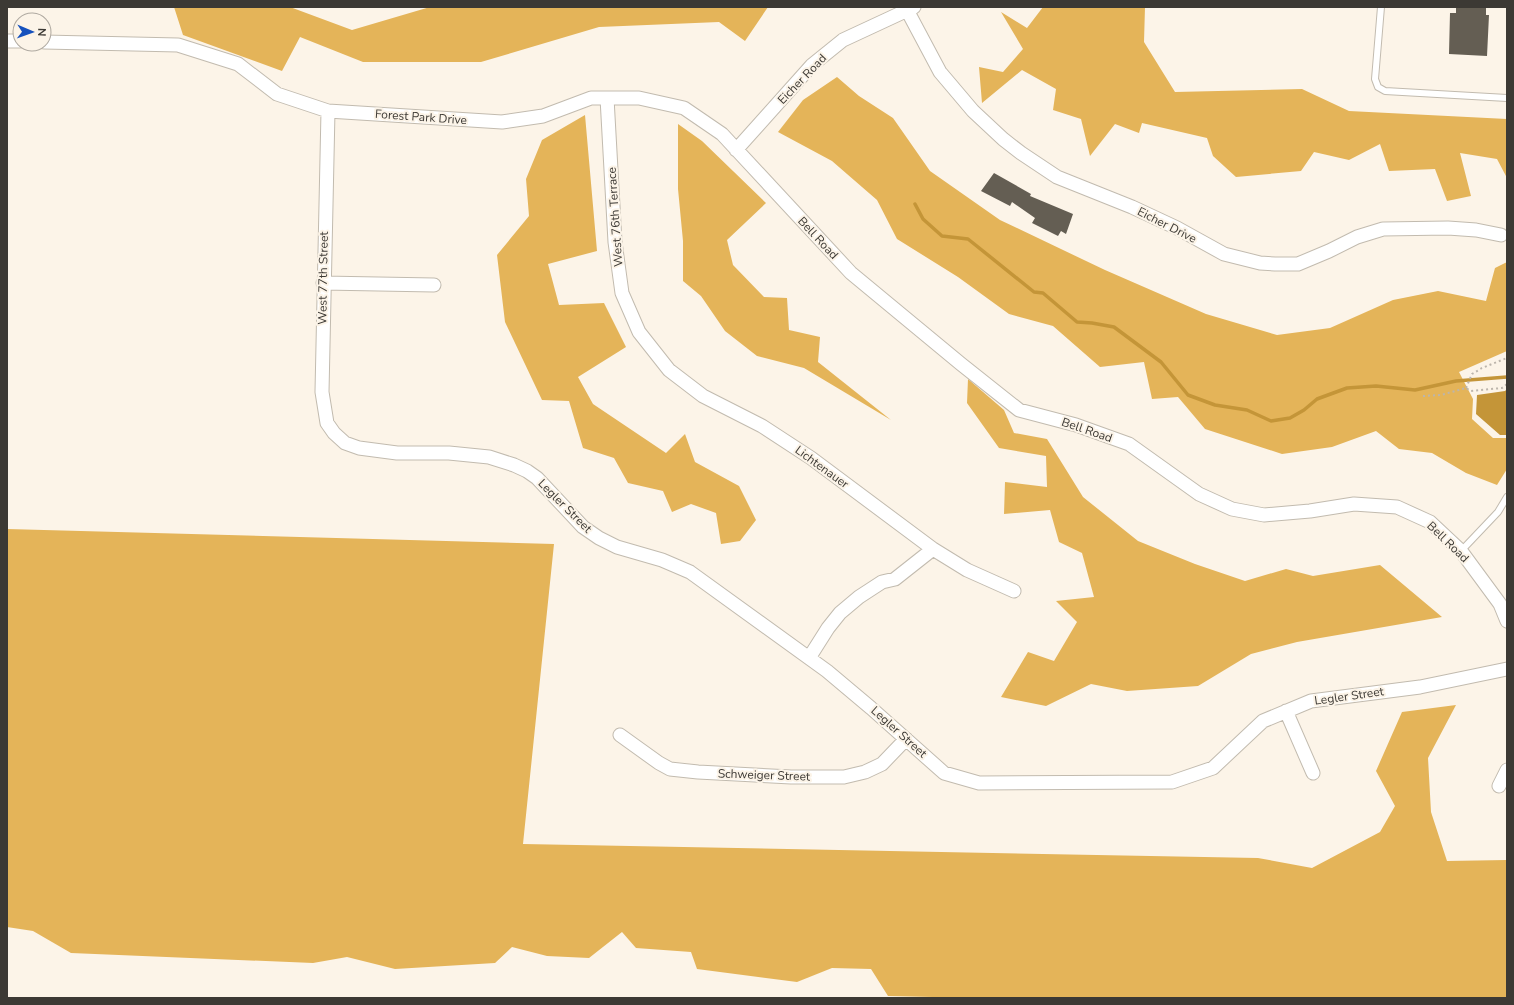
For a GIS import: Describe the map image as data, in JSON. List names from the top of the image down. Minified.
{"streets":{"street":["Eicher Road","Forest Park Drive","West 76th Terrace","Eicher Drive","Bell Road","West 77th Street","Lichtenauer","Legler Street","Schweiger Street"]},"crossings":[["Eicher Road","Forest Park Drive"],["Eicher Road","Eicher Drive"],["Eicher Road","Bell Road"],["Forest Park Drive","West 76th Terrace"],["Forest Park Drive","Bell Road"],["Forest Park Drive","West 77th Street"],["West 76th Terrace","Lichtenauer"],["West 77th Street","Legler Street"],["Legler Street","Schweiger Street"]],"north":"right"}
